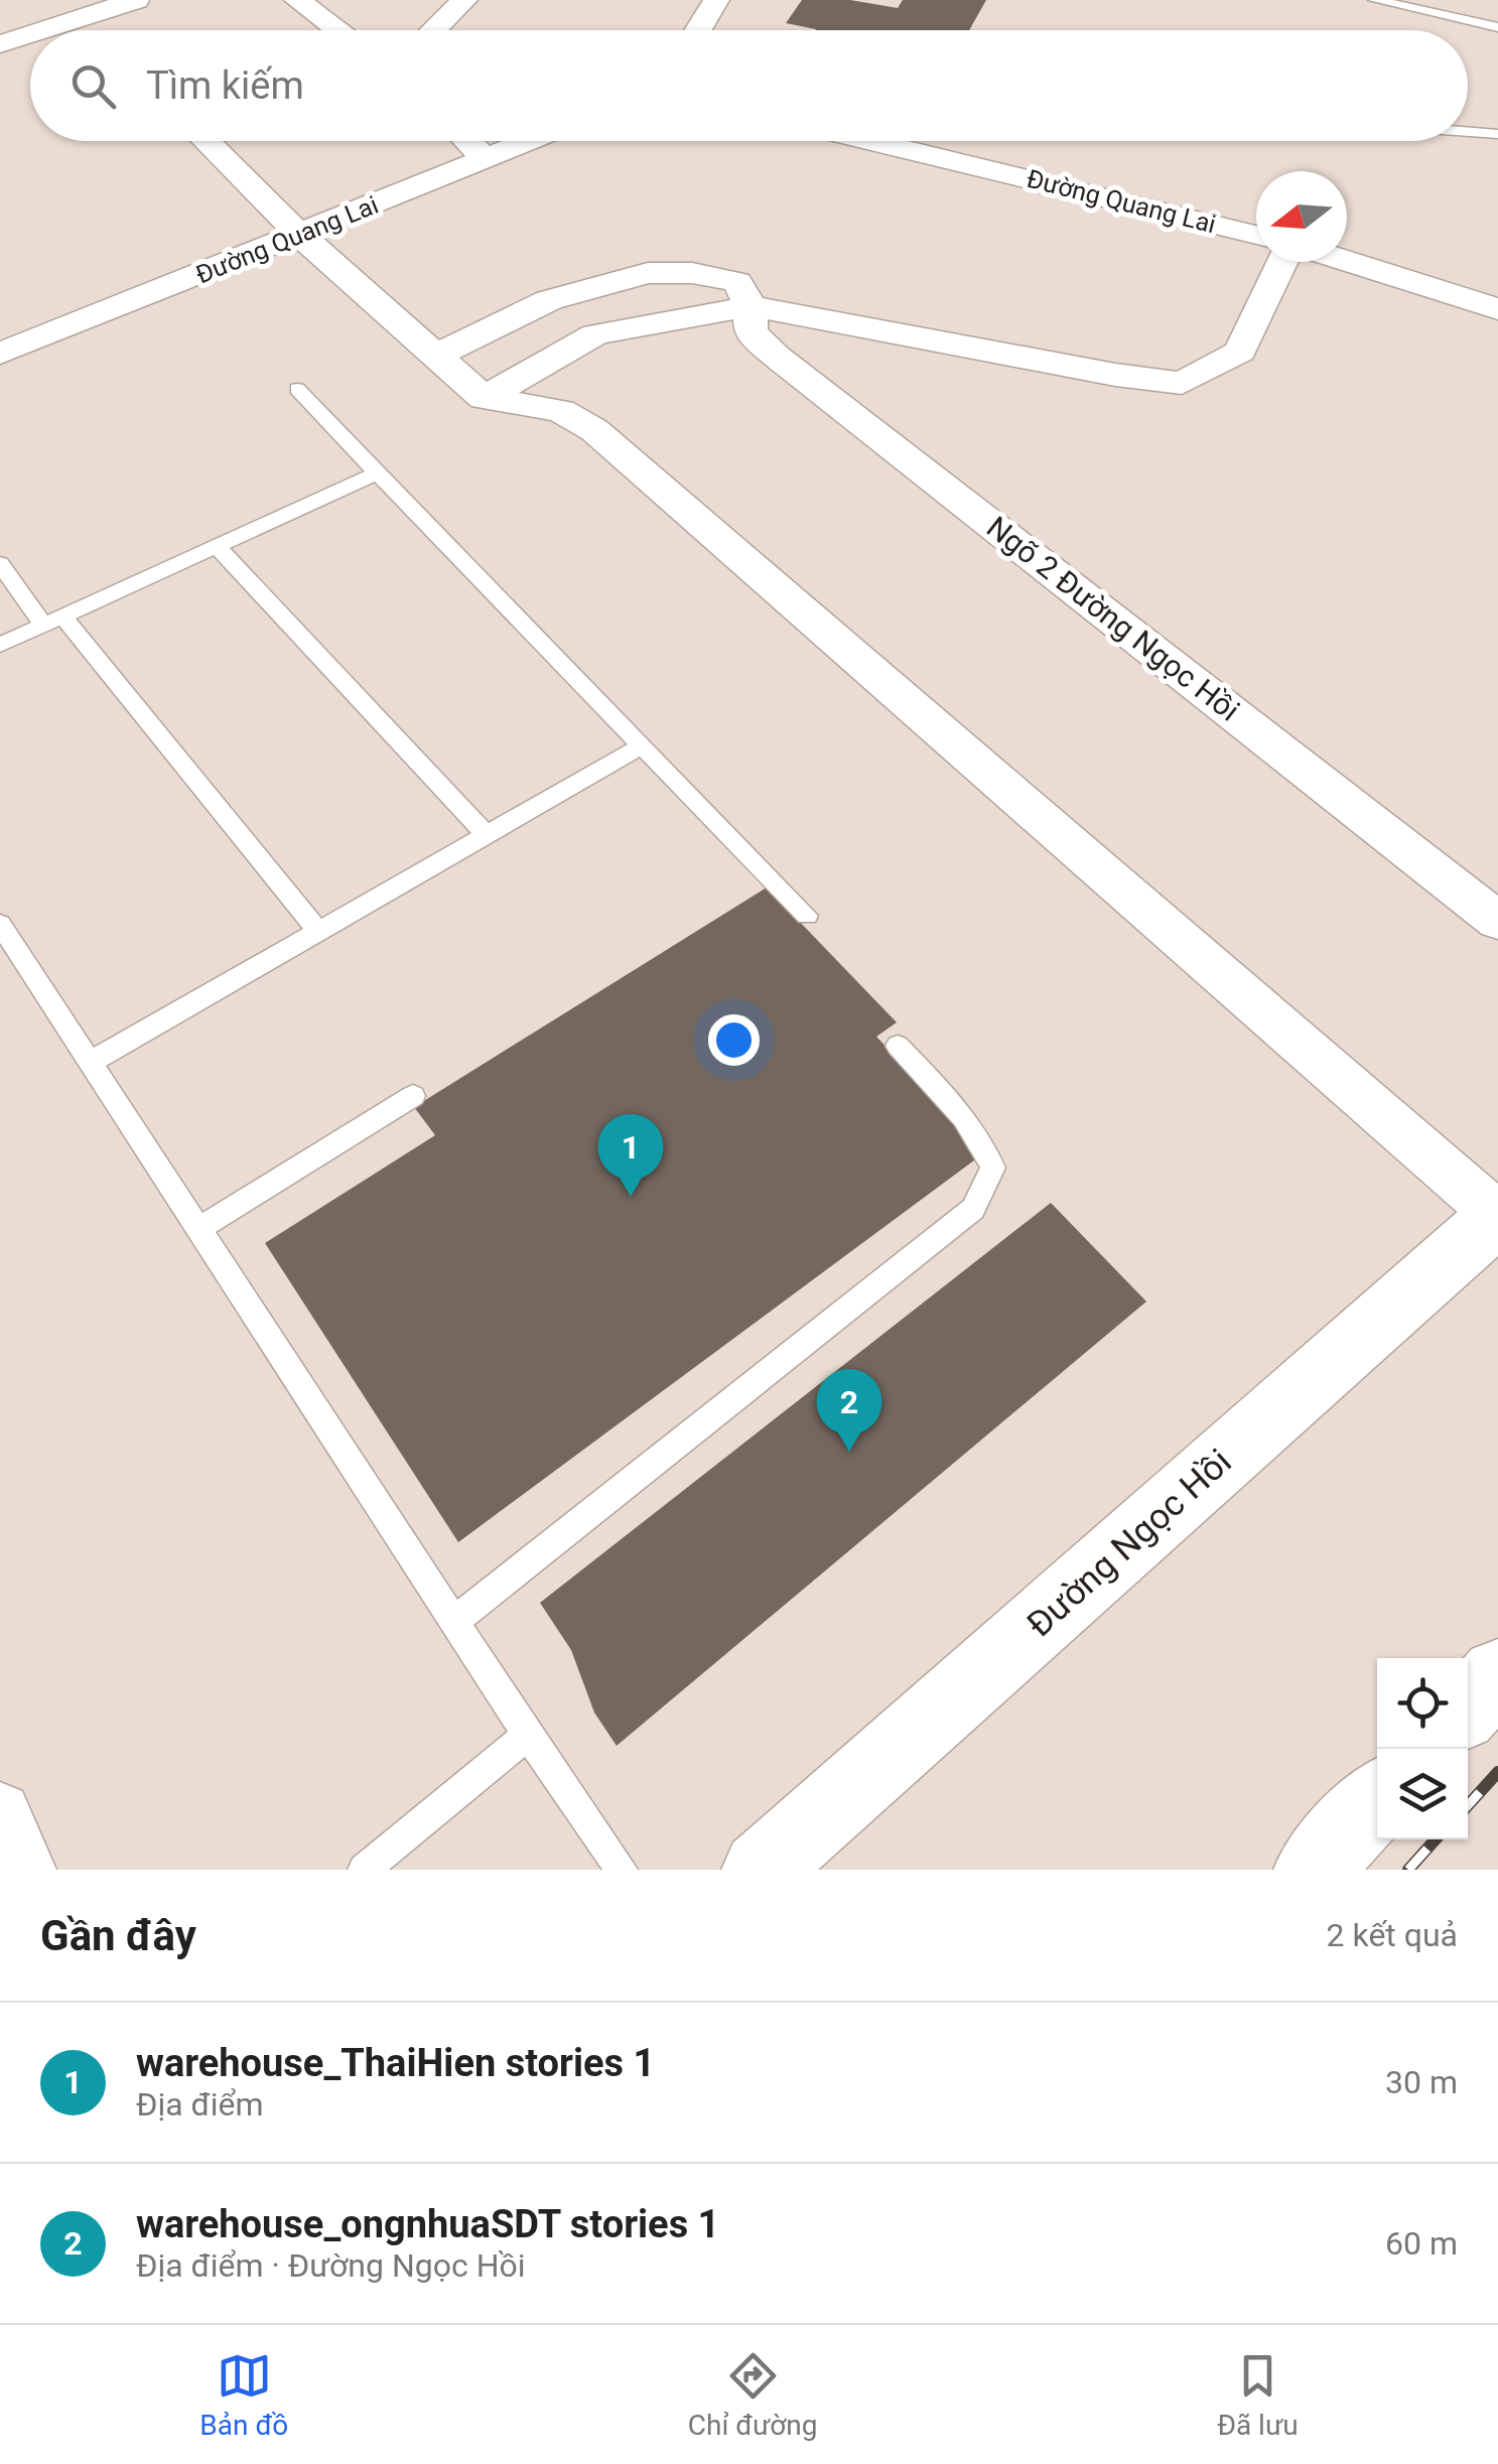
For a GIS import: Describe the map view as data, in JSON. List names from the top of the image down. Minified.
{"streets":{"highway":["Đường Ngọc Hồi"],"street":["Đường Quang Lai","Ngõ 2 Đường Ngọc Hồi"]},"north":"left","page":{"search":"Tìm kiếm","pins":["1","2"],"heading":["Gần đây","2 kết quả"],"list":[{"mark":"1","name":"warehouse_ThaiHien stories 1","note":"Địa điểm","value":"30 m"},{"mark":"2","name":"warehouse_ongnhuaSDT stories 1","note":"Địa điểm · Đường Ngọc Hồi","value":"60 m"}],"nav":["Bản đồ","Chỉ đường","Đã lưu"]}}
